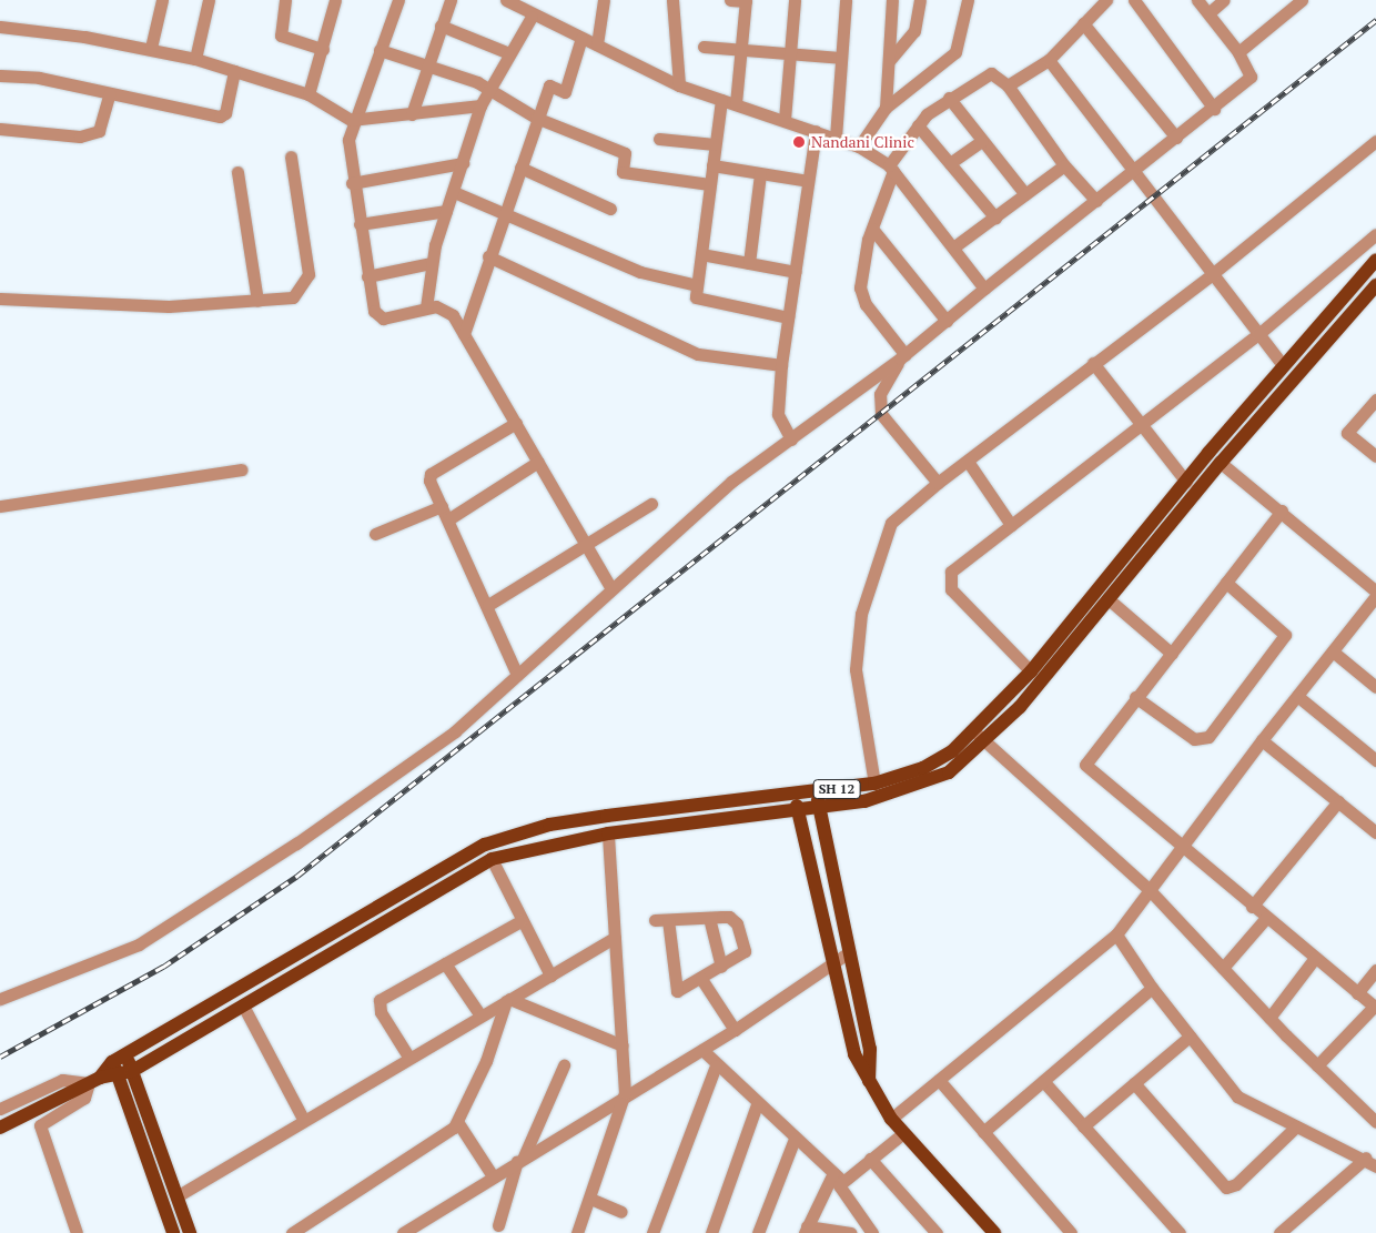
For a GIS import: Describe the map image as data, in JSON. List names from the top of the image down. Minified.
{"streets":{"main road":["SH 12"]},"places":["Nandani Clinic"]}
